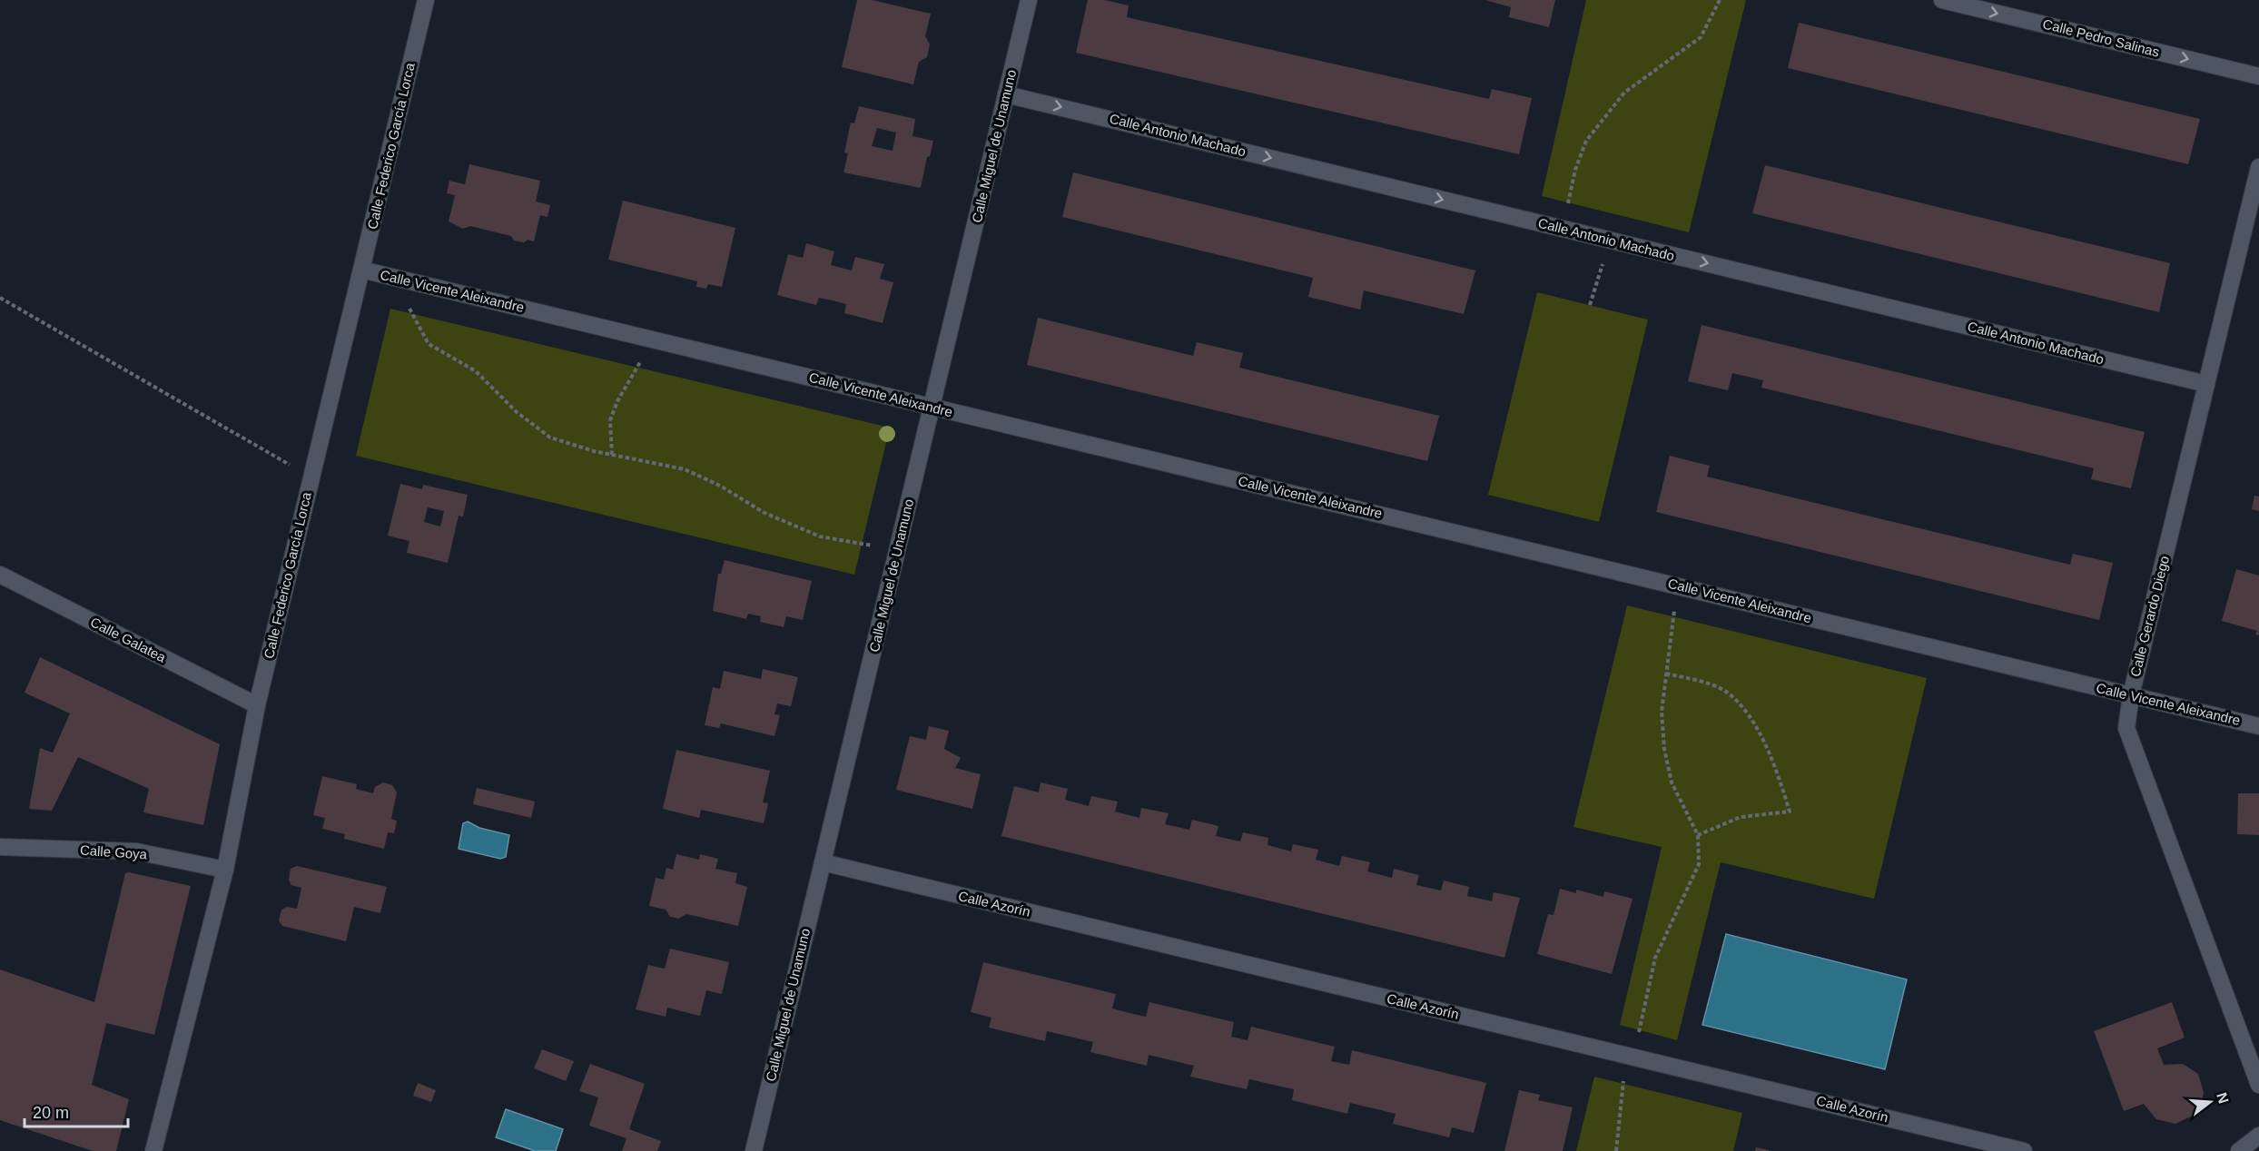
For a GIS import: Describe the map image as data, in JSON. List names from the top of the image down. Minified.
{"streets":{"street":["Calle Pedro Salinas","Calle Antonio Machado","Calle Federico García Lorca","Calle Miguel de Unamuno","Calle Vicente Aleixandre","Calle Gerardo Diego","Calle Galatea","Calle Goya","Calle Azorín"]},"crossings":[["Calle Antonio Machado","Calle Miguel de Unamuno"],["Calle Antonio Machado","Calle Gerardo Diego"],["Calle Federico García Lorca","Calle Vicente Aleixandre"],["Calle Federico García Lorca","Calle Galatea"],["Calle Federico García Lorca","Calle Goya"],["Calle Miguel de Unamuno","Calle Vicente Aleixandre"],["Calle Miguel de Unamuno","Calle Azorín"],["Calle Vicente Aleixandre","Calle Gerardo Diego"]],"one_way":["Calle Pedro Salinas","Calle Antonio Machado"],"scale_bar":"20 m","north":"right"}
